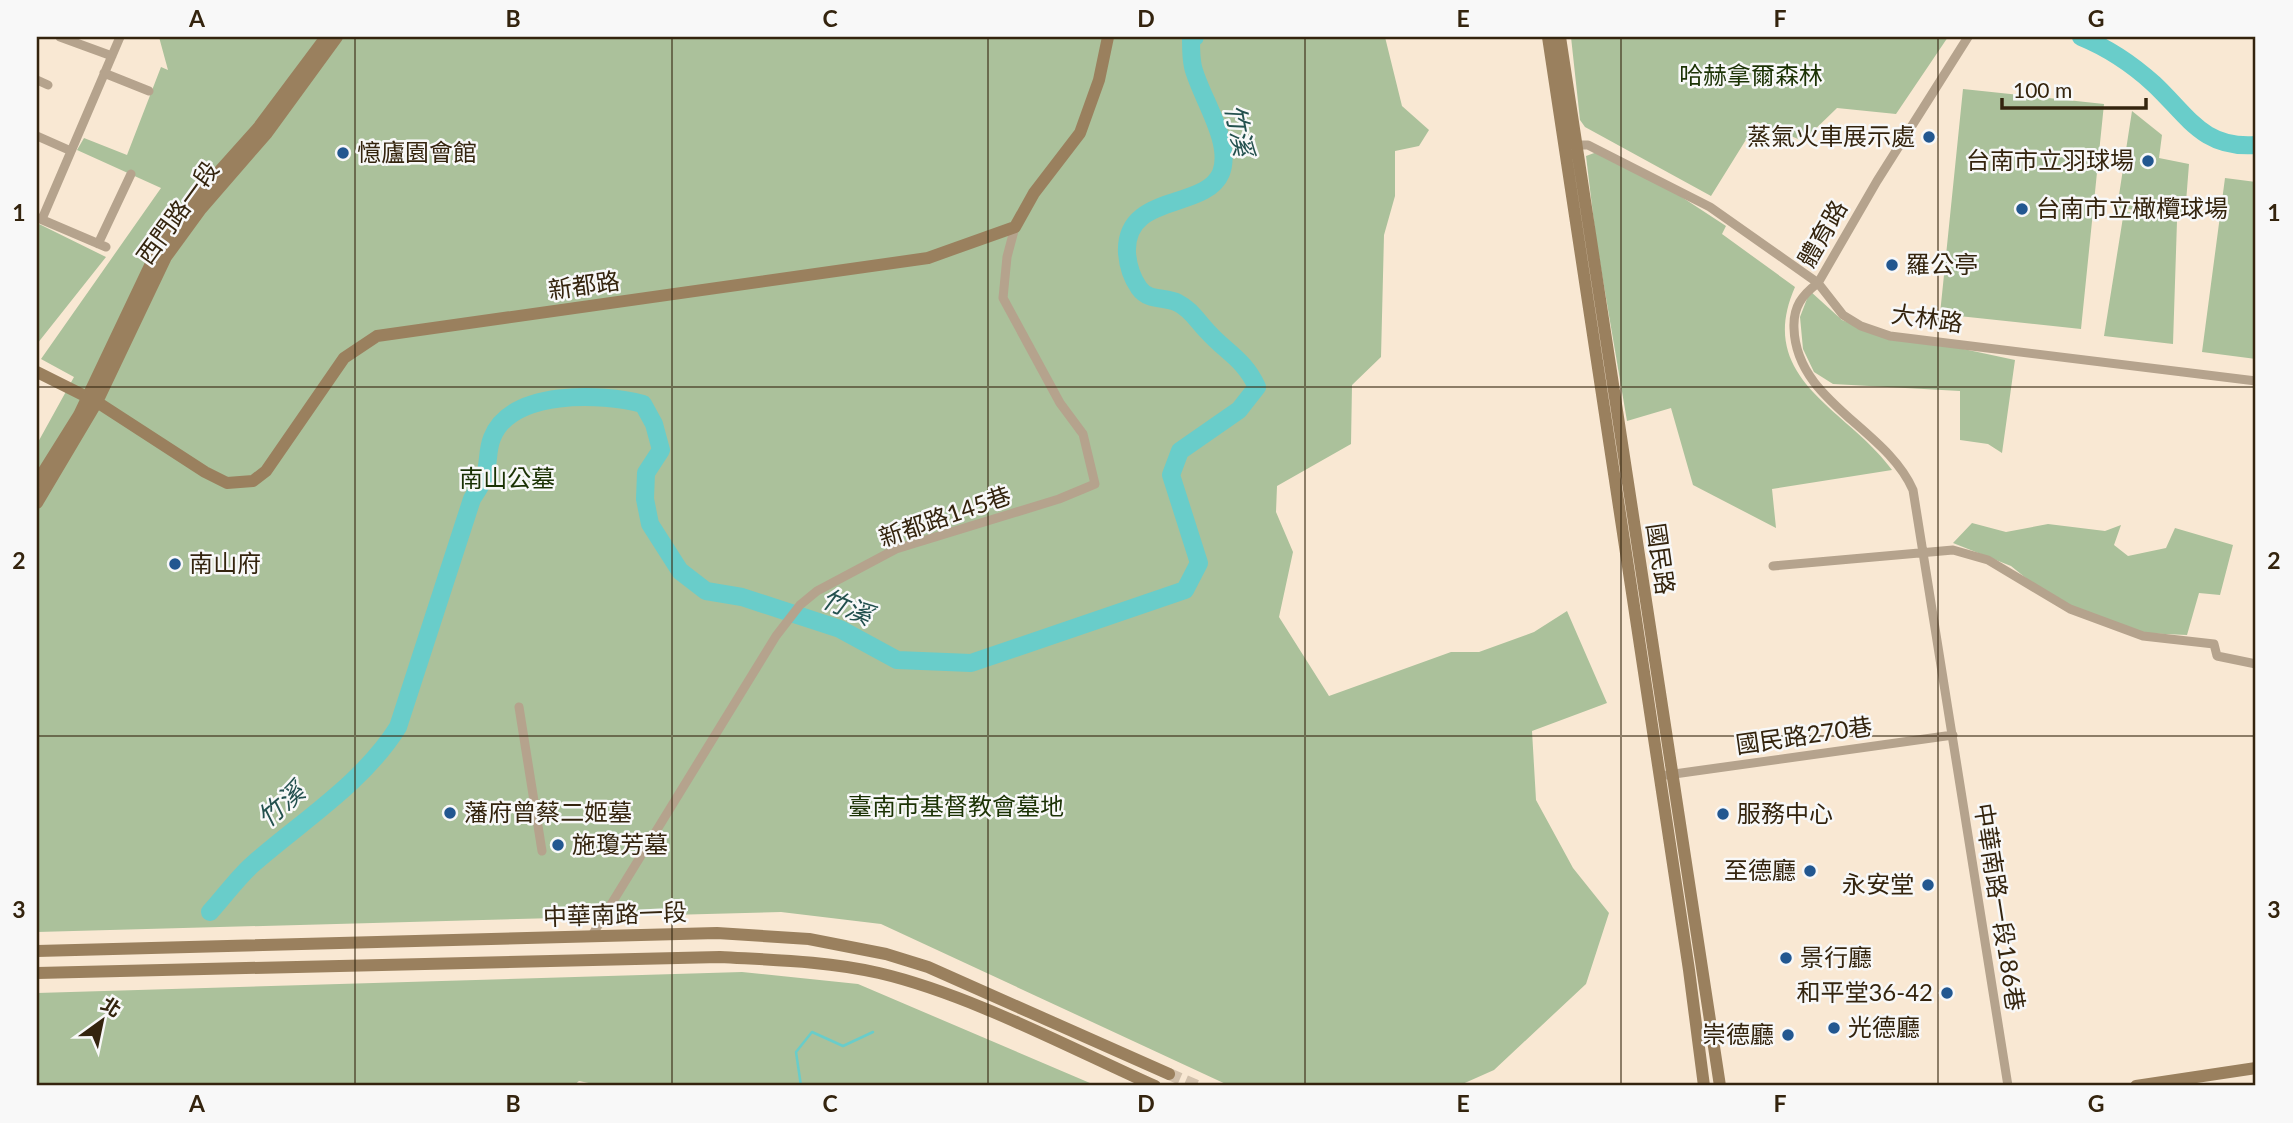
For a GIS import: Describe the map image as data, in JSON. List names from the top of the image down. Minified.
{"streets":{"street":["西門路一段","體育路","新都路","大林路","新都路145巷","國民路","國民路270巷","中華南路一段186巷","中華南路一段"]},"crossings":[["西門路一段","新都路"],["體育路","大林路"],["體育路","國民路270巷"],["體育路","中華南路一段186巷"],["新都路","新都路145巷"],["大林路","國民路"],["新都路145巷","中華南路一段"],["國民路","國民路270巷"],["國民路270巷","中華南路一段186巷"]],"water":["竹溪"],"parks":["哈赫拿爾森林","南山公墓","臺南市基督教會墓地"],"places":["蒸氣火車展示處","憶廬園會館","台南市立羽球場","台南市立橄欖球場","羅公亭","南山府","藩府曾蔡二姬墓","服務中心","施瓊芳墓","至德廳","永安堂","景行廳","和平堂36-42","光德廳","崇德廳"],"scale_bar":"100 m","north":"top right","grid":{"columns":["A","B","C","D","E","F","G"],"rows":["1","2","3"]}}
